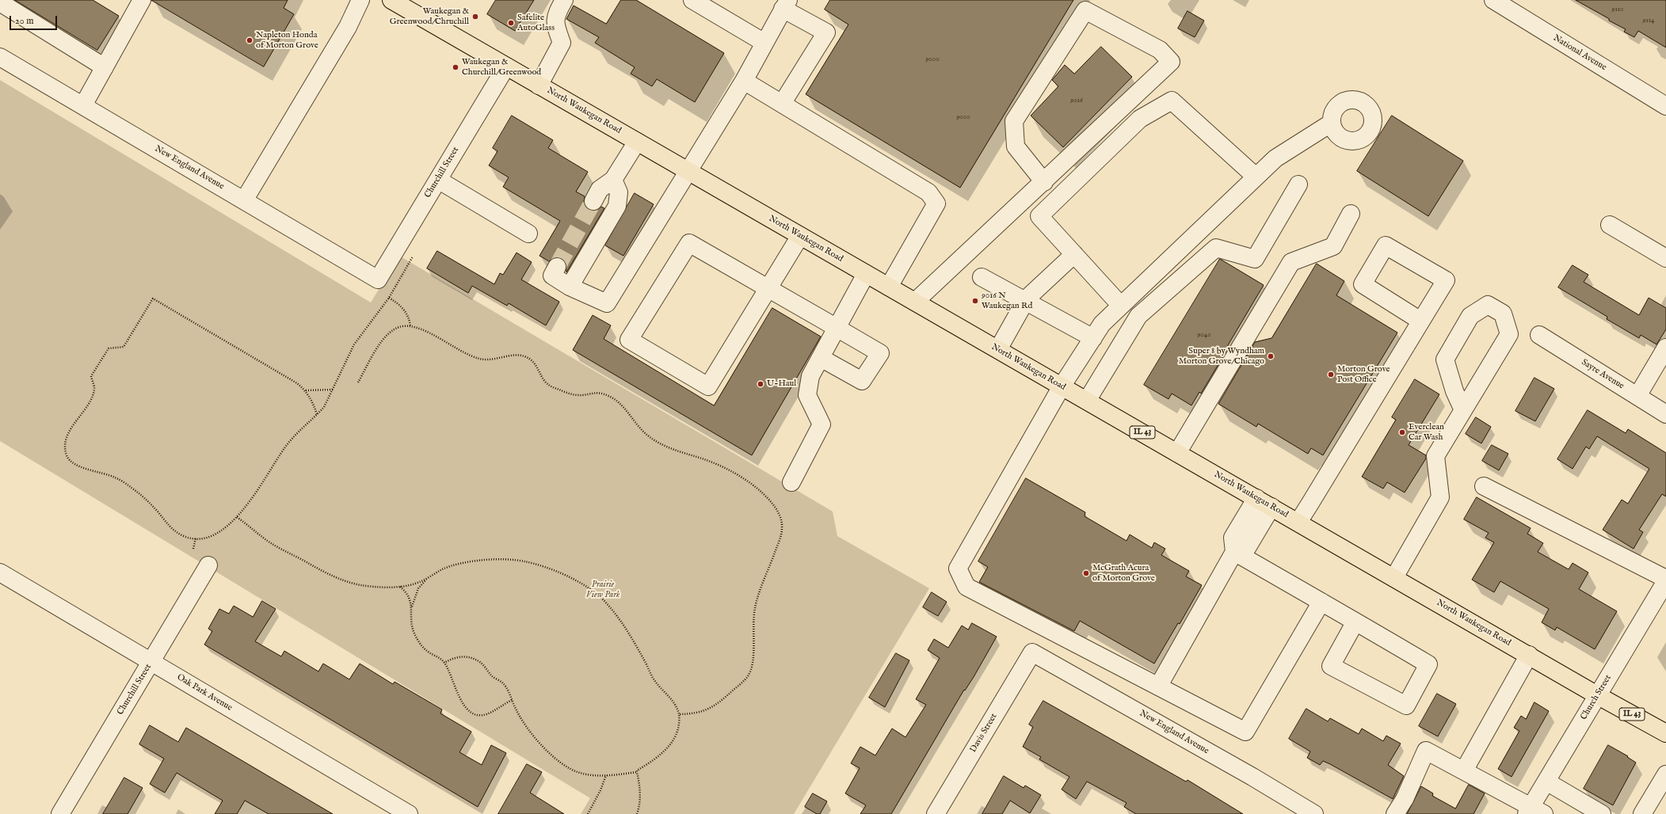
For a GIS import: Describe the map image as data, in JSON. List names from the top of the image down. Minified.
{"streets":{"main road":["North Waukegan Road","IL 43"],"street":["National Avenue","New England Avenue","Churchill Street","Sayre Avenue","Oak Park Avenue","Church Street","Davis Street"]},"crossings":[["North Waukegan Road","Churchill Street"],["North Waukegan Road","Church Street"],["New England Avenue","Churchill Street"],["New England Avenue","Davis Street"],["Churchill Street","Oak Park Avenue"]],"parks":["Prairie View Park"],"places":["Waukegan & Greenwood/Chruchill","Safelite AutoGlass","Napleton Honda of Morton Grove","Waukegan & Churchill/Greenwood","9016 N Waukegan Rd","Super 8 by Wyndham Morton Grove/Chicago","Morton Grove Post Office","U-Haul","Everclean Car Wash","McGrath Acura of Morton Grove"],"house_numbers":["9110","9114","9000","9016","9000","9040"],"scale_bar":"20 m"}
